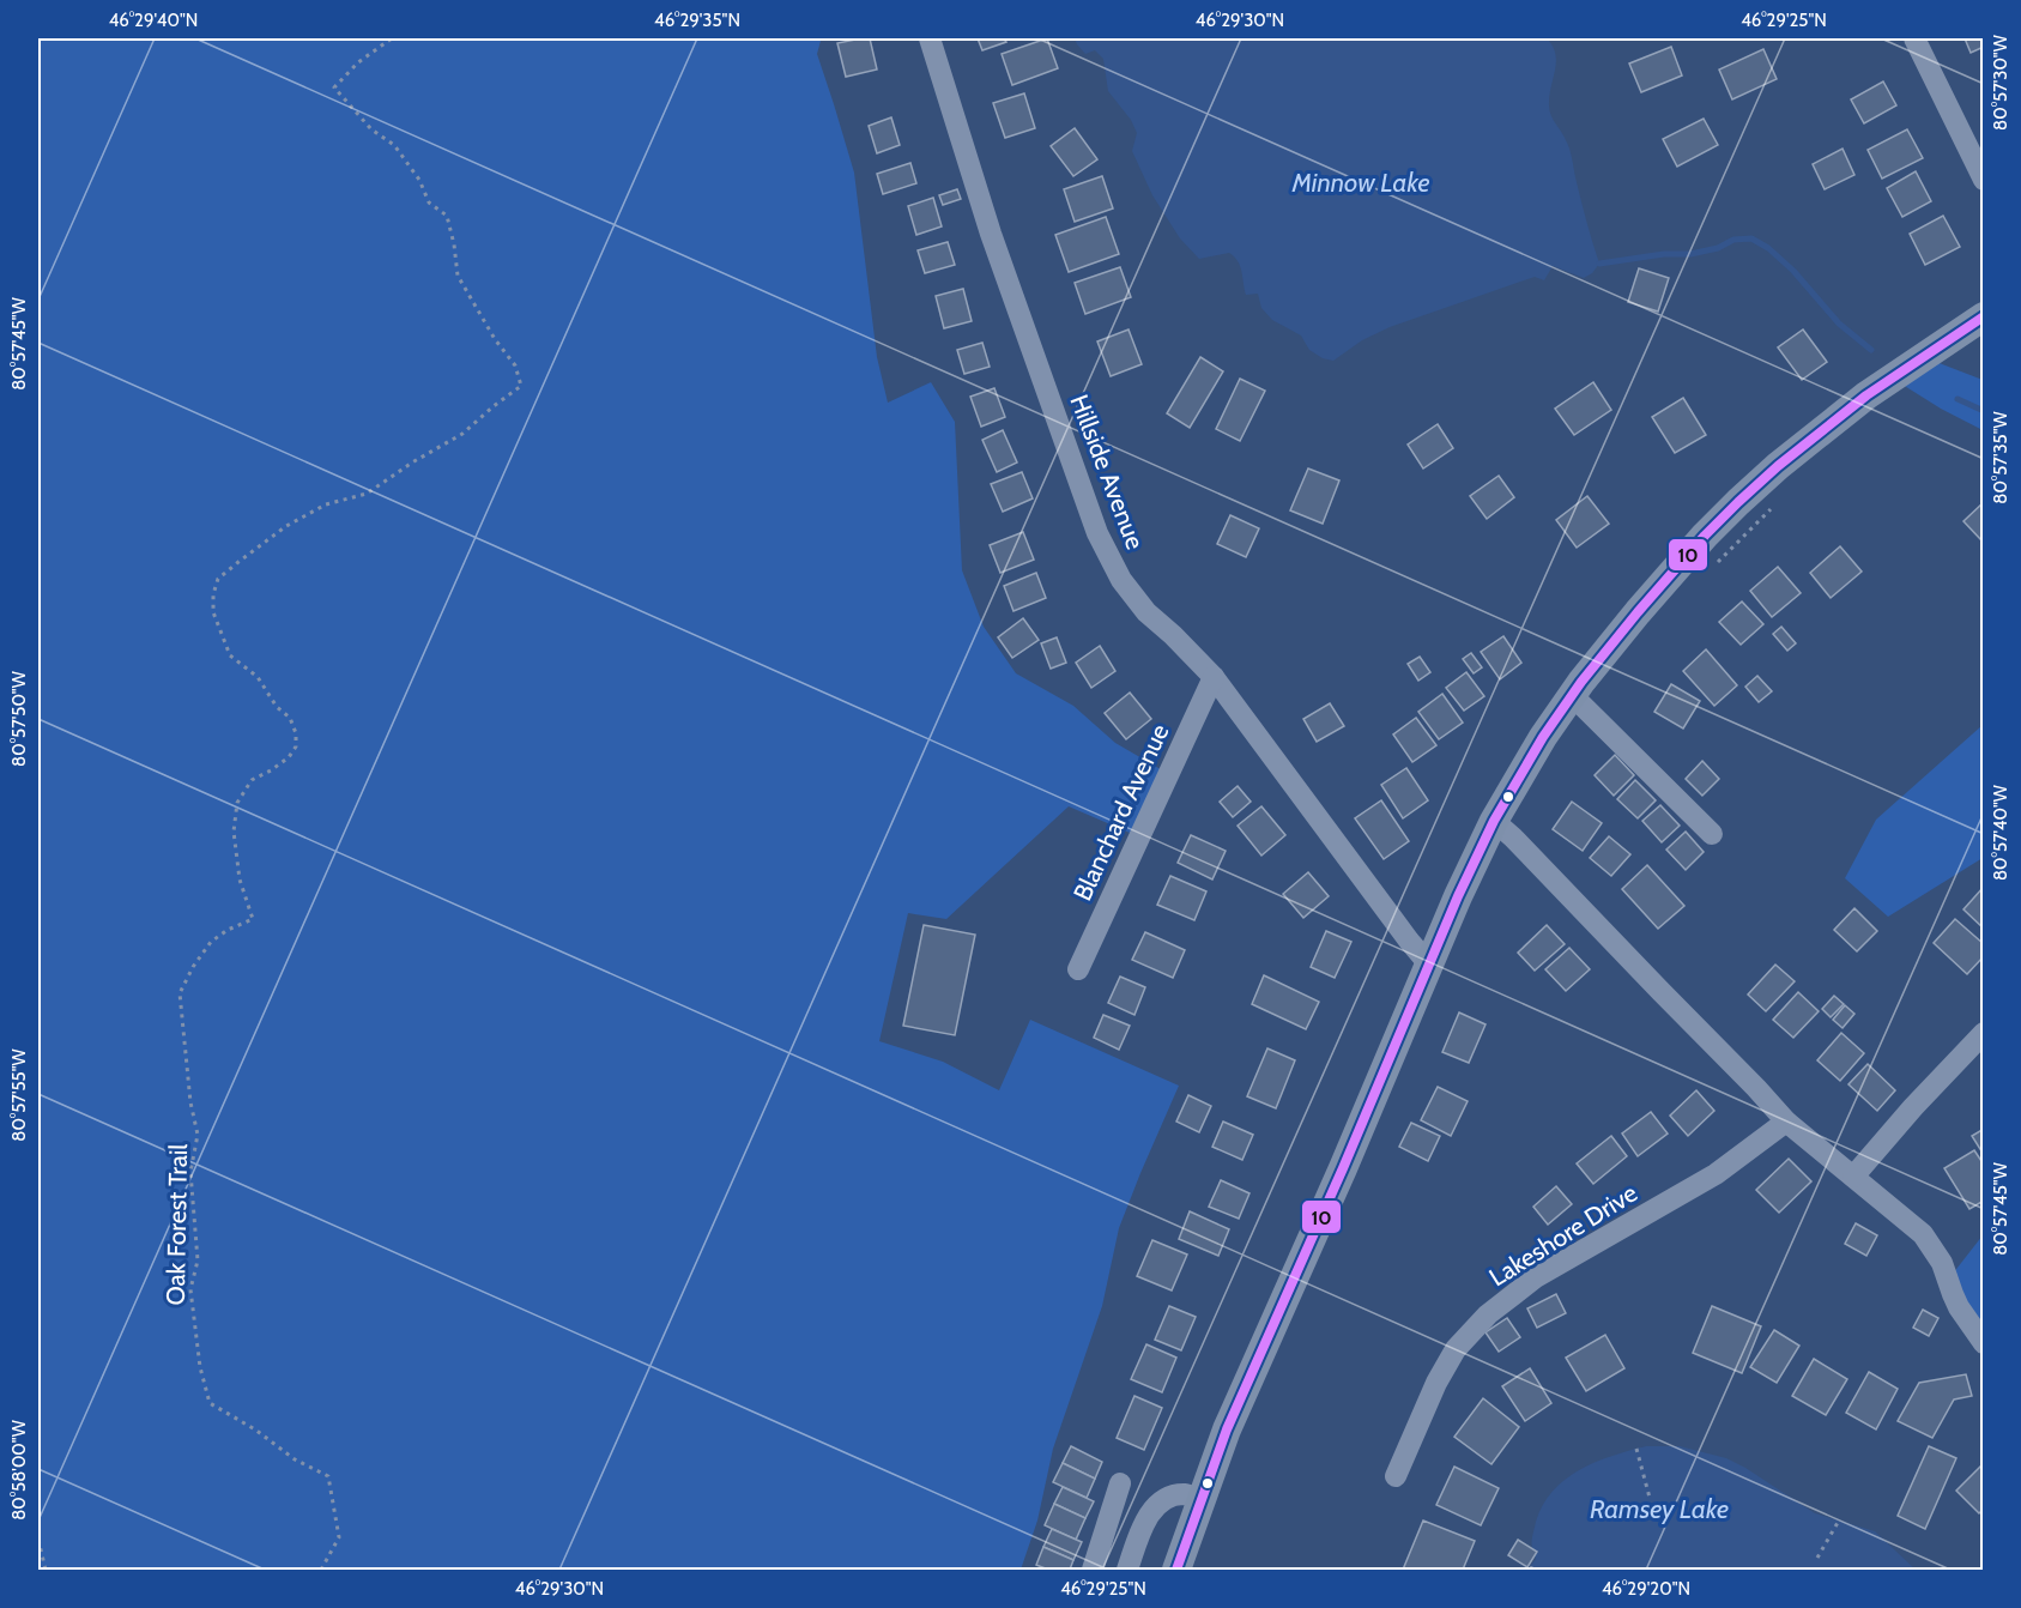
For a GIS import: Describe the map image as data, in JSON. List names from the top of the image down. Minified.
{"streets":{"street":["Hillside Avenue","Blanchard Avenue","Lakeshore Drive"],"path":["Oak Forest Trail"]},"crossings":[["Hillside Avenue","Blanchard Avenue"]],"water":["Minnow Lake","Ramsey Lake"],"lines":["transit line 10"],"coordinates":["46°29'40\"N","46°29'35\"N","46°29'30\"N","46°29'25\"N","80°57'30\"W","80°57'45\"W","80°57'35\"W","80°57'50\"W","80°57'40\"W","80°57'55\"W","80°58'00\"W","46°29'20\"N"]}
